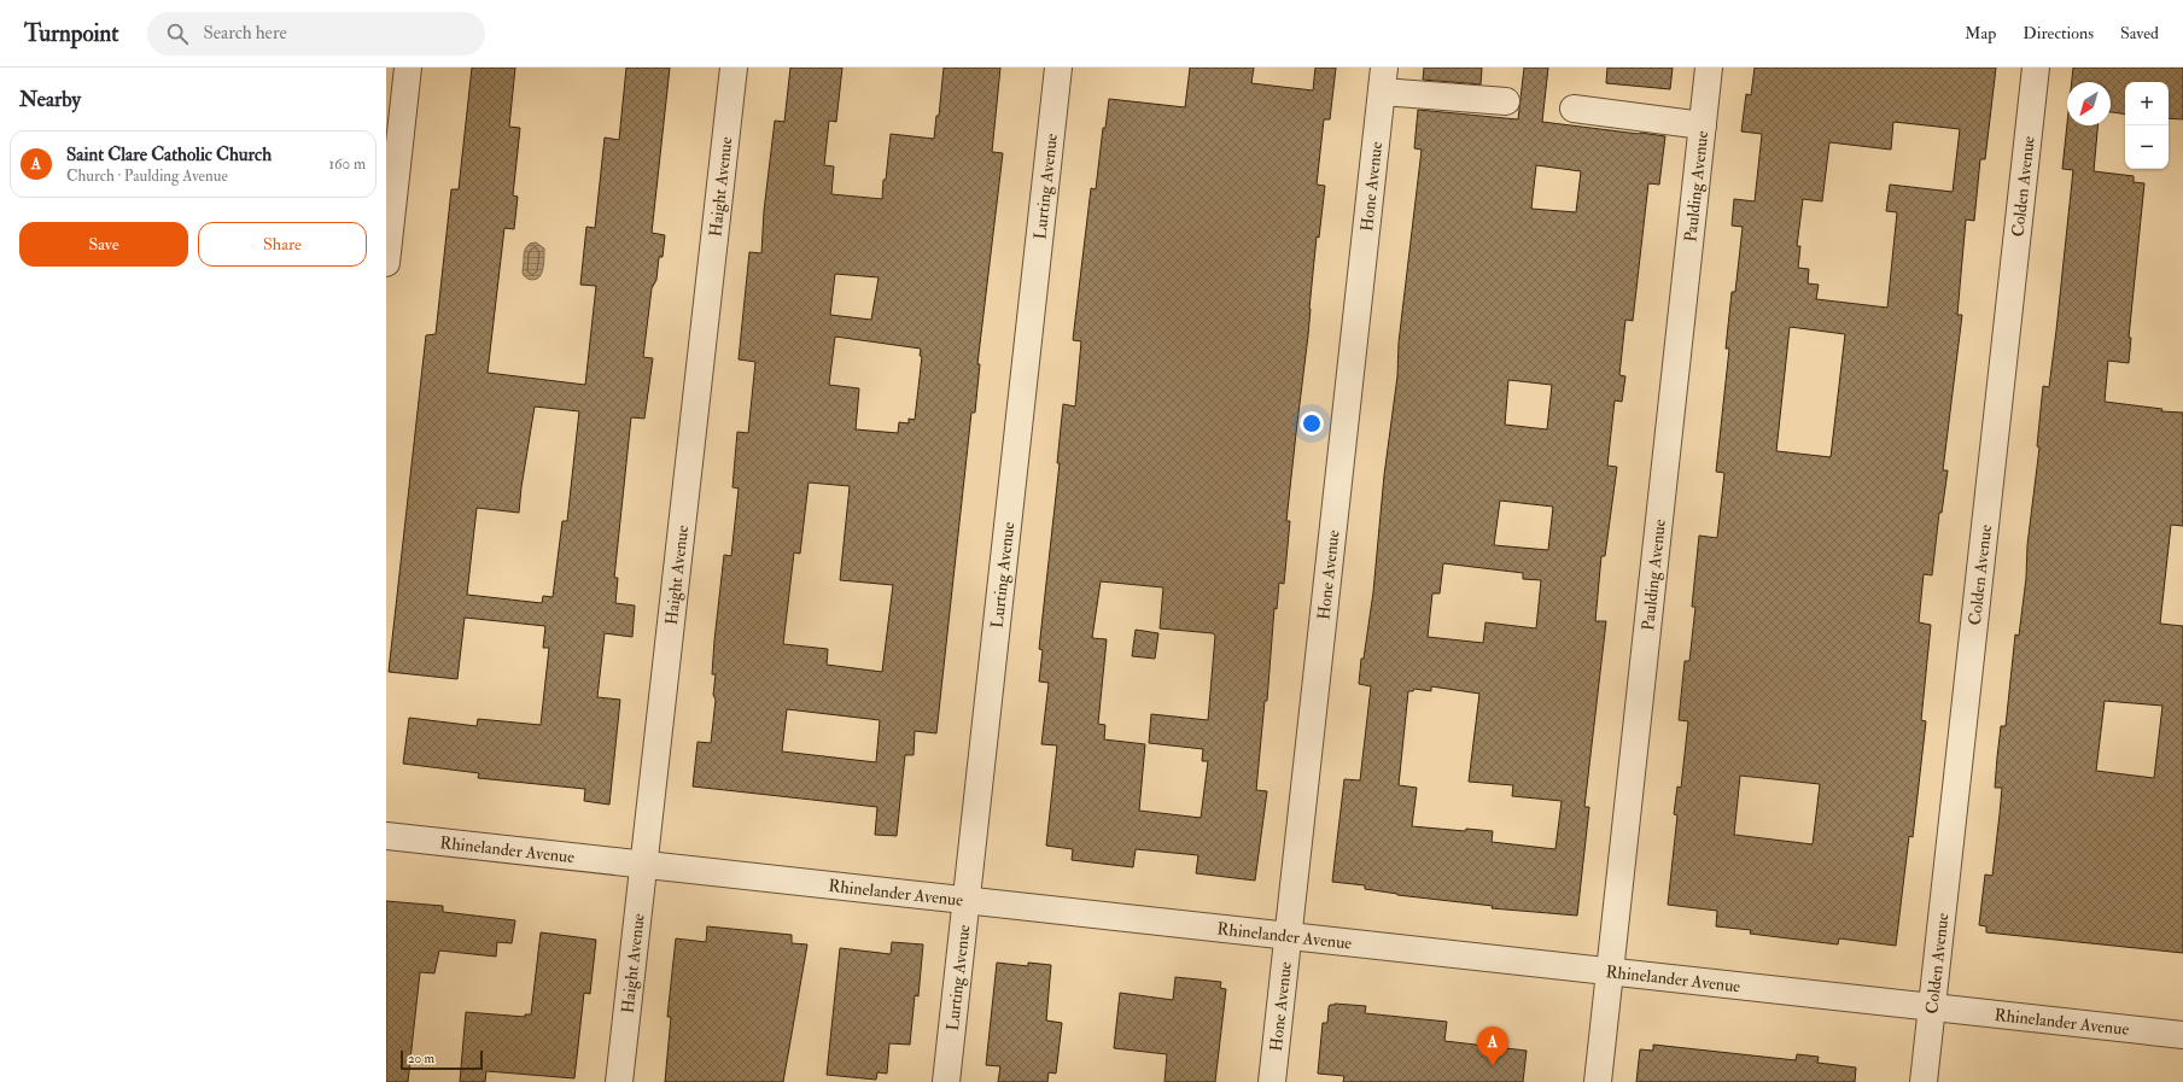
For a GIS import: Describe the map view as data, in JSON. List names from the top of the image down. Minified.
{"streets":{"street":["Lurting Avenue","Paulding Avenue","Colden Avenue","Haight Avenue","Hone Avenue","Rhinelander Avenue"]},"crossings":[["Lurting Avenue","Rhinelander Avenue"],["Paulding Avenue","Rhinelander Avenue"],["Colden Avenue","Rhinelander Avenue"],["Haight Avenue","Rhinelander Avenue"],["Hone Avenue","Rhinelander Avenue"]],"scale_bar":"20 m","north":"bottom left","page":{"header":"Turnpoint","search":"Search here","nav":["Map","Directions","Saved"],"heading":"Nearby","map_buttons":["+","−"],"list":[{"mark":"A","name":"Saint Clare Catholic Church","note":"Church · Paulding Avenue","value":"160 m"}],"buttons":["Save","Share"],"pins":"A","scale":"20 m"}}
